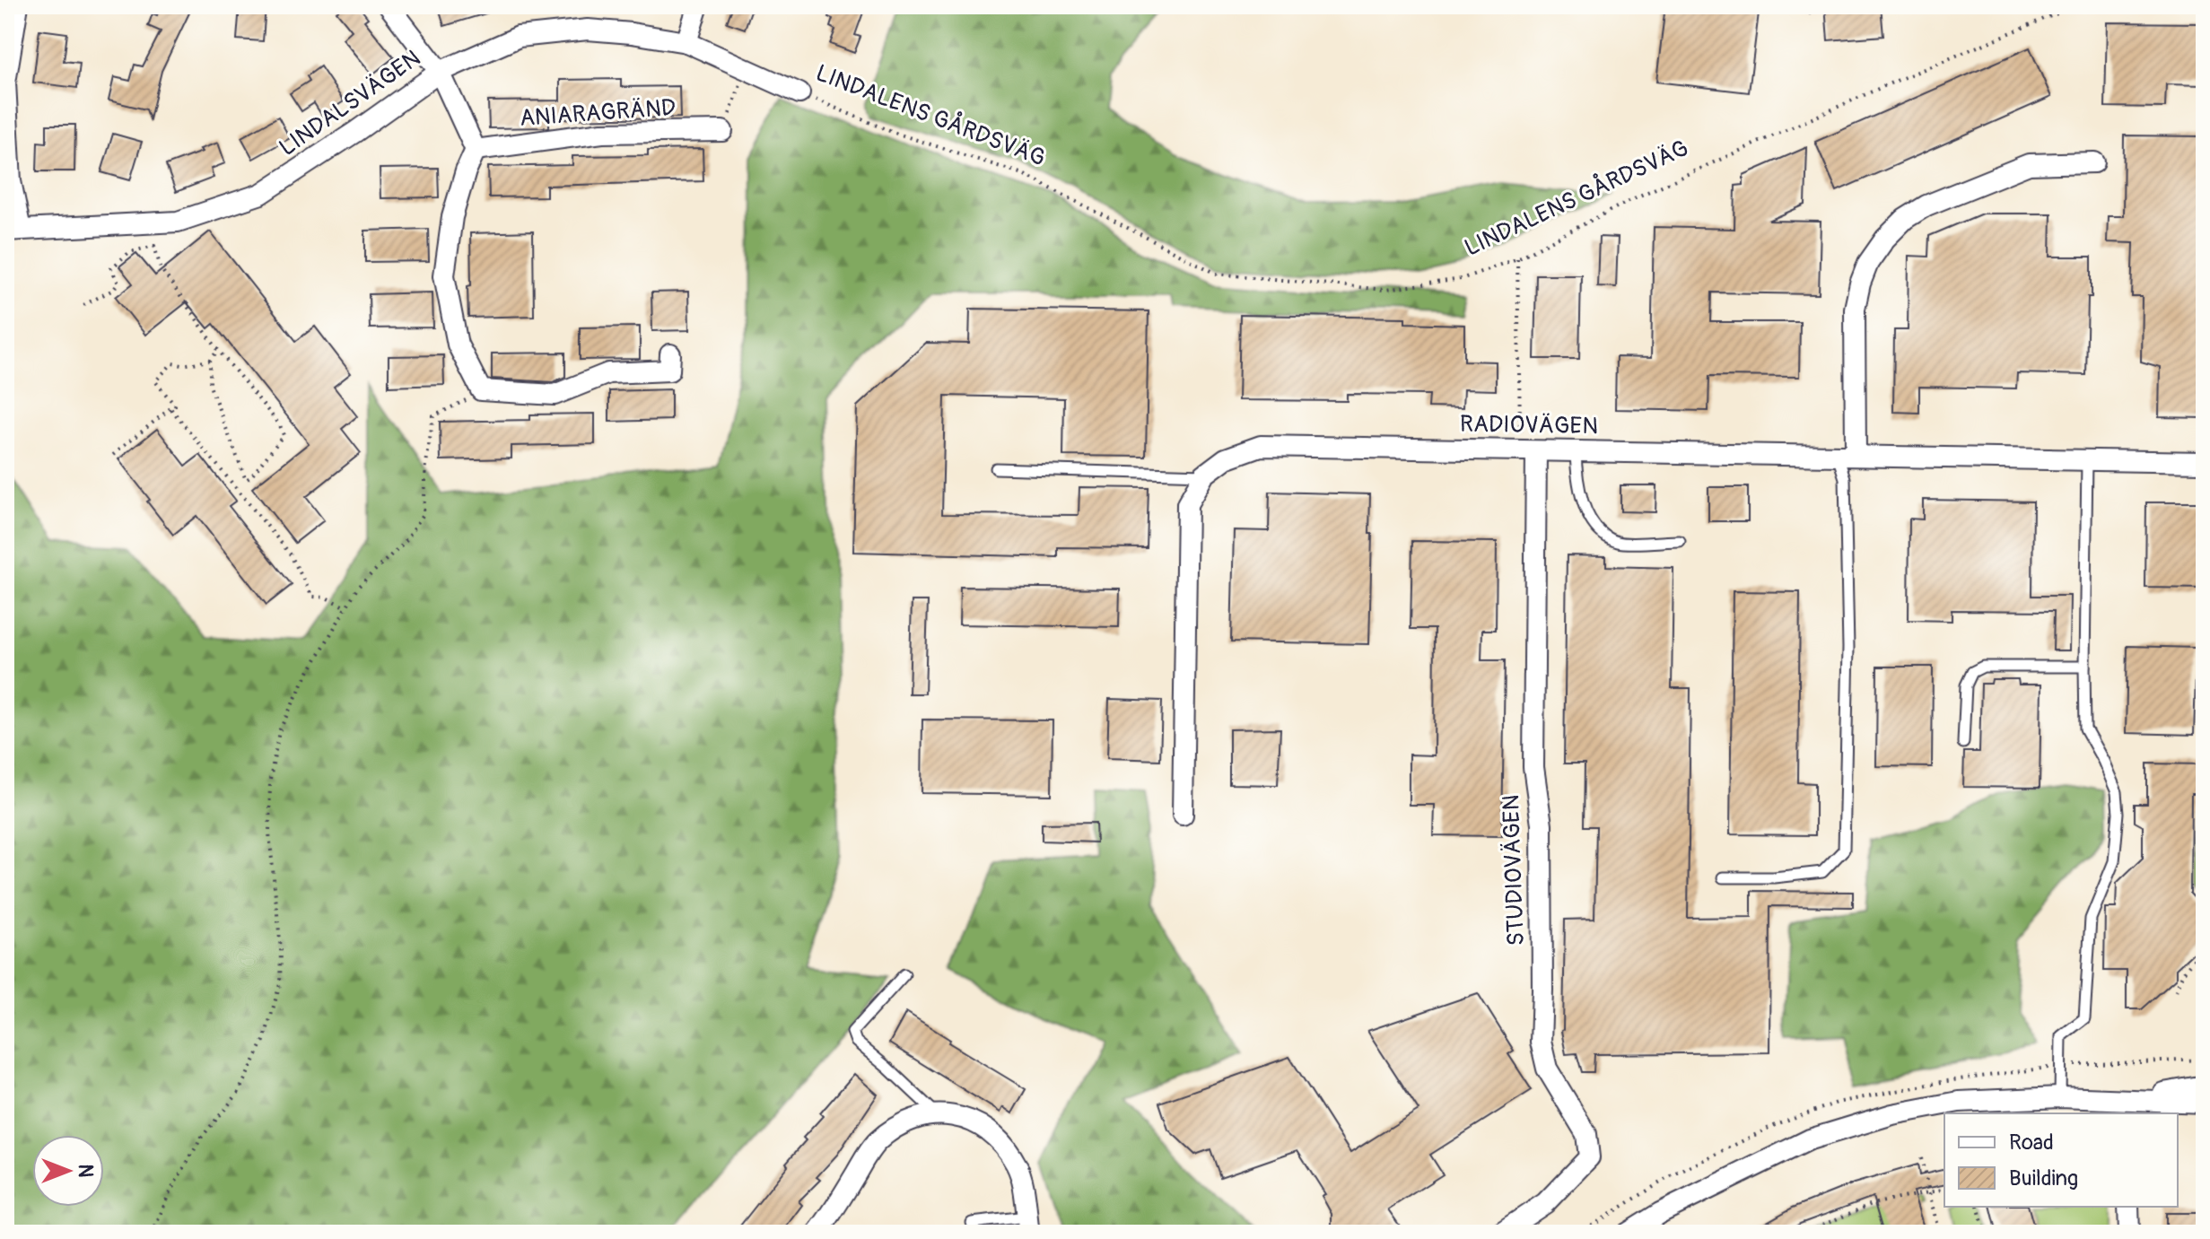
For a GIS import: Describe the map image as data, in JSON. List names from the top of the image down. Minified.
{"streets":{"street":["LINDALSVÄGEN","ANIARAGRÄND","LINDALENS GÅRDSVÄG","RADIOVÄGEN","STUDIOVÄGEN"]},"crossings":[["LINDALSVÄGEN","LINDALENS GÅRDSVÄG"],["RADIOVÄGEN","STUDIOVÄGEN"]],"legend":["Road","Building"],"north":"right"}
